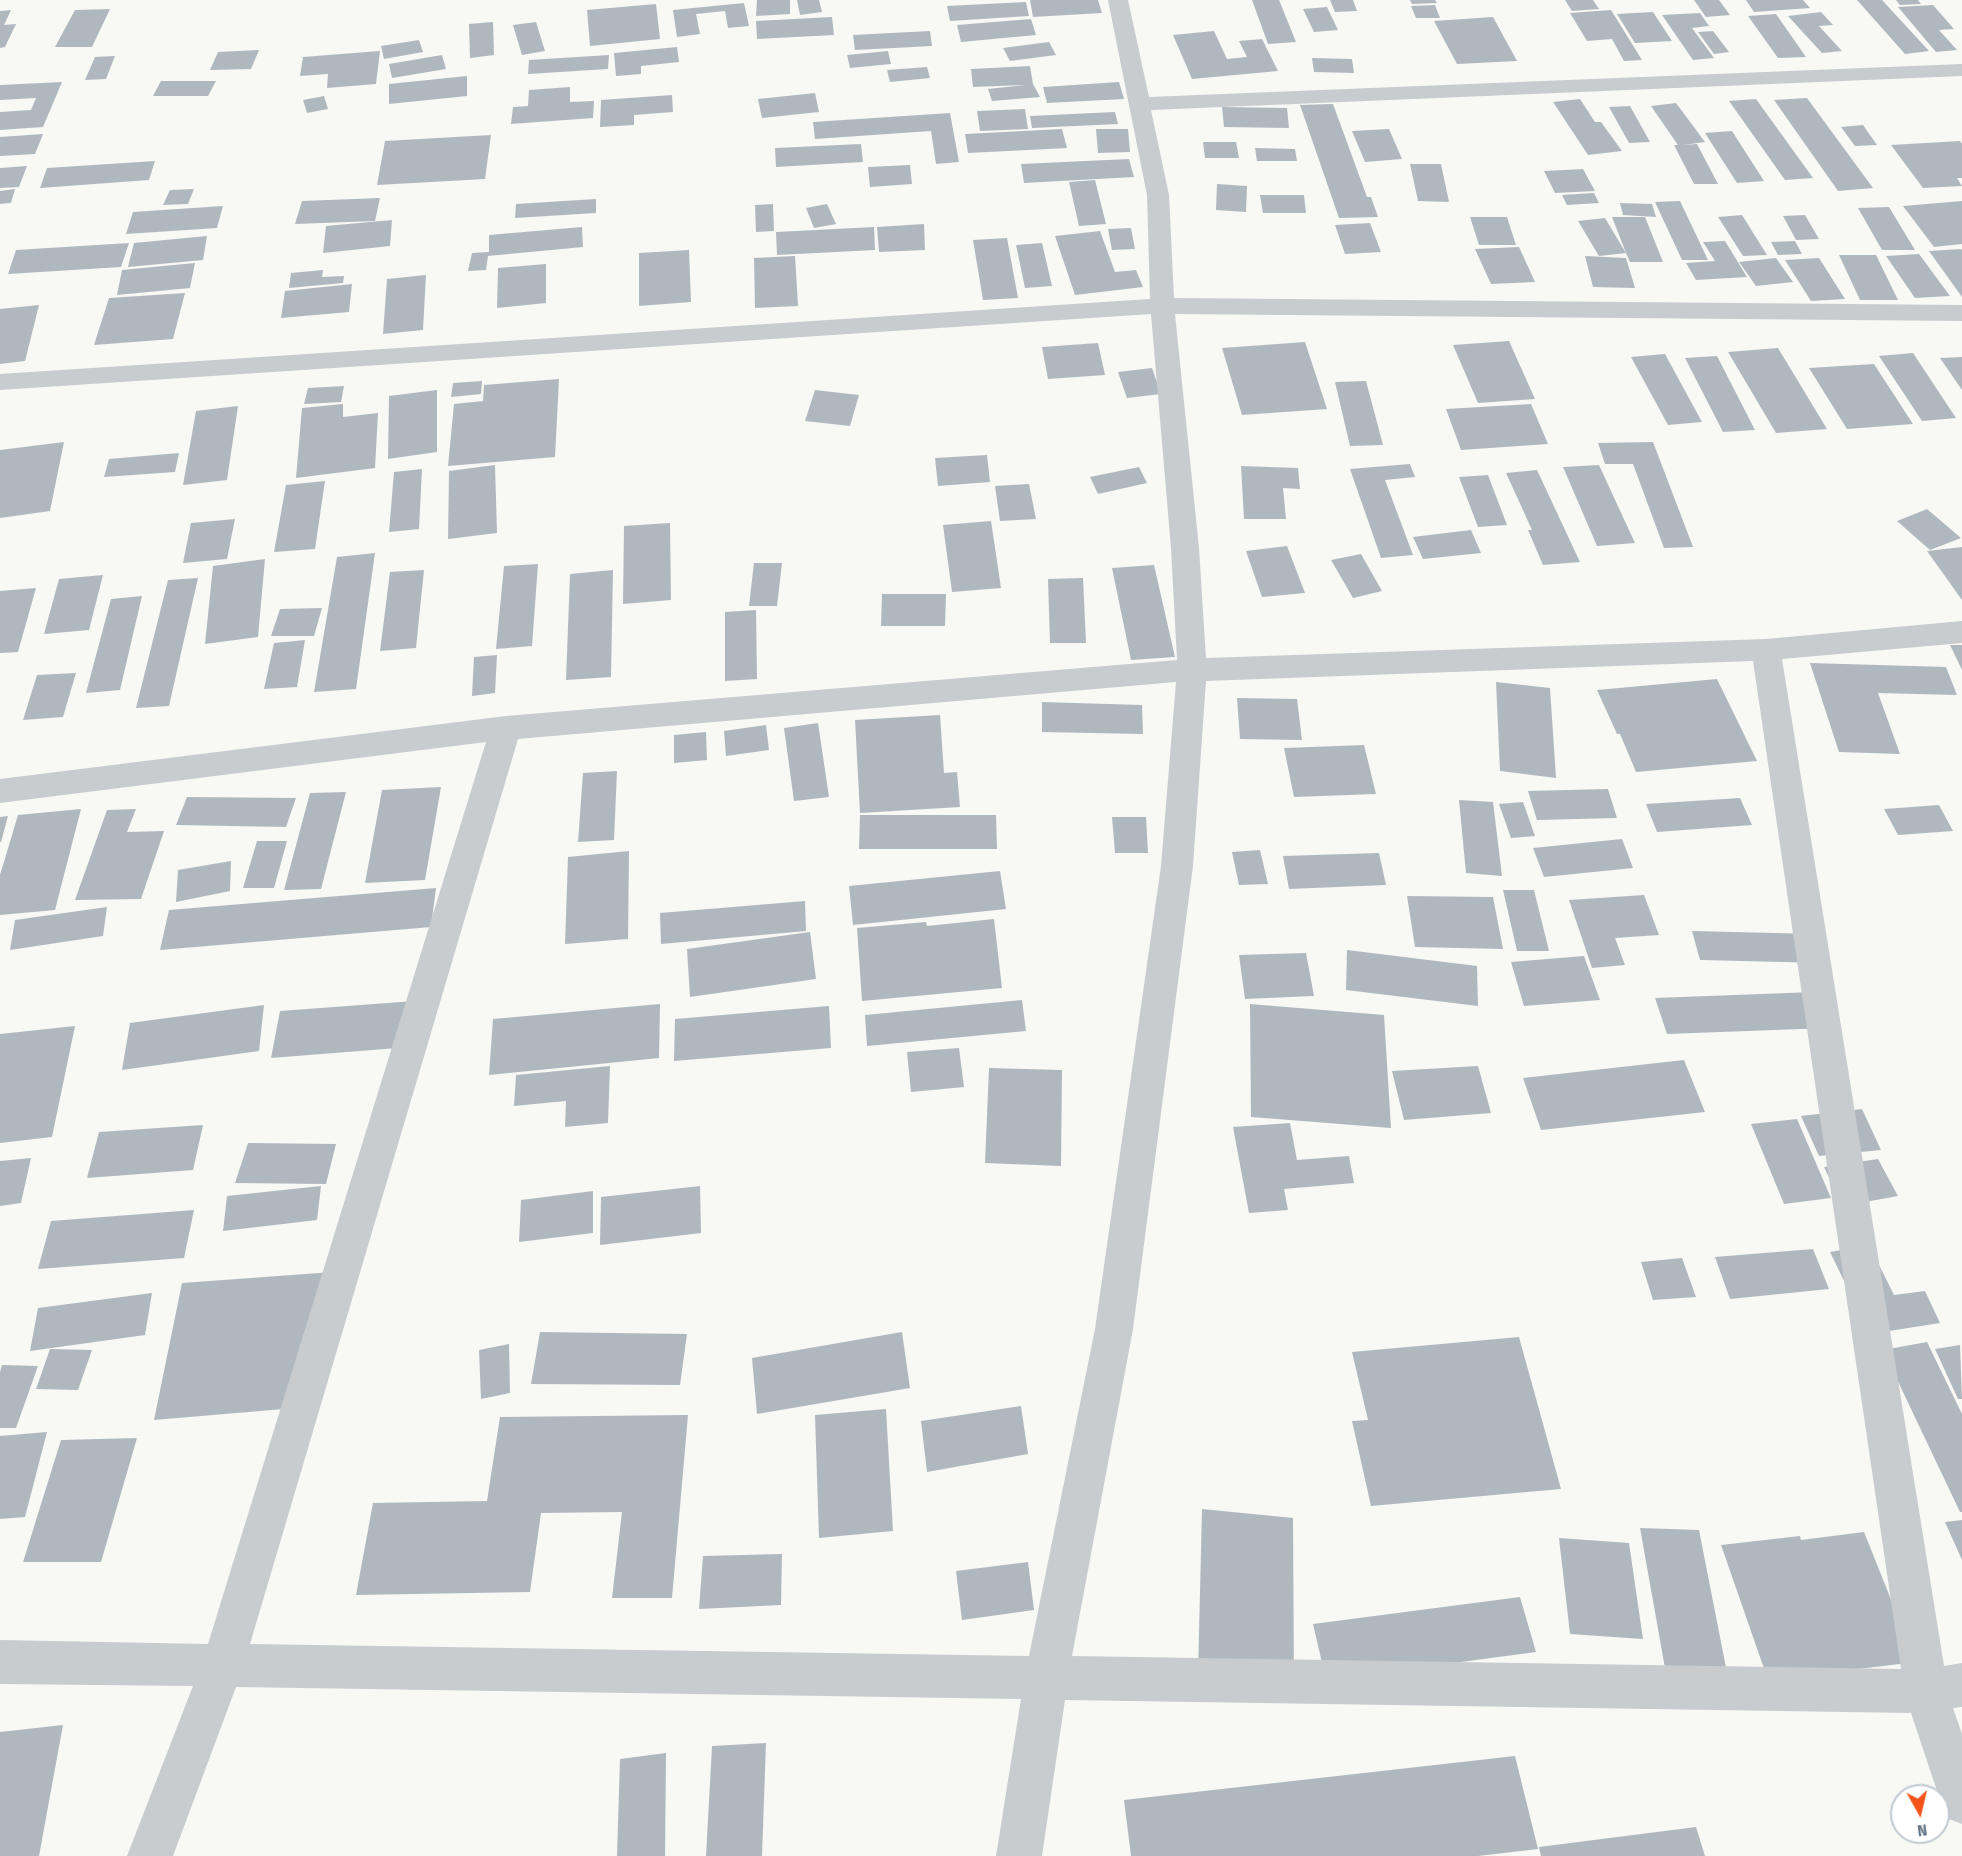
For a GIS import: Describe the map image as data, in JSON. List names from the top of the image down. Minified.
{"north":"bottom"}
